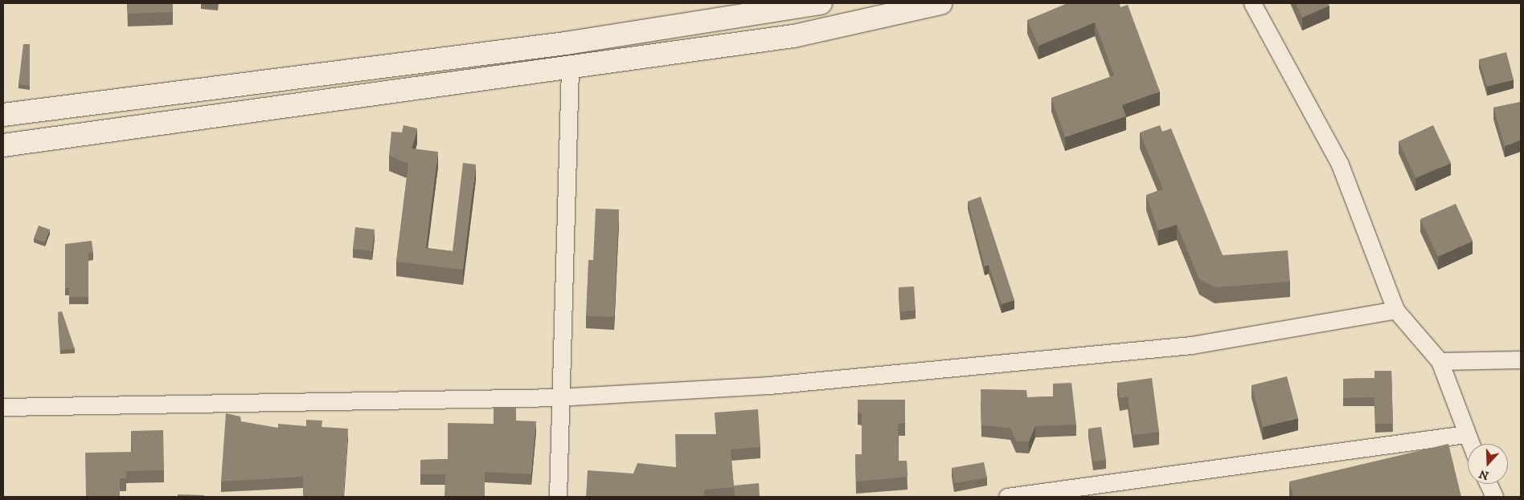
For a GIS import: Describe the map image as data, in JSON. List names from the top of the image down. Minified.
{"north":"bottom"}
